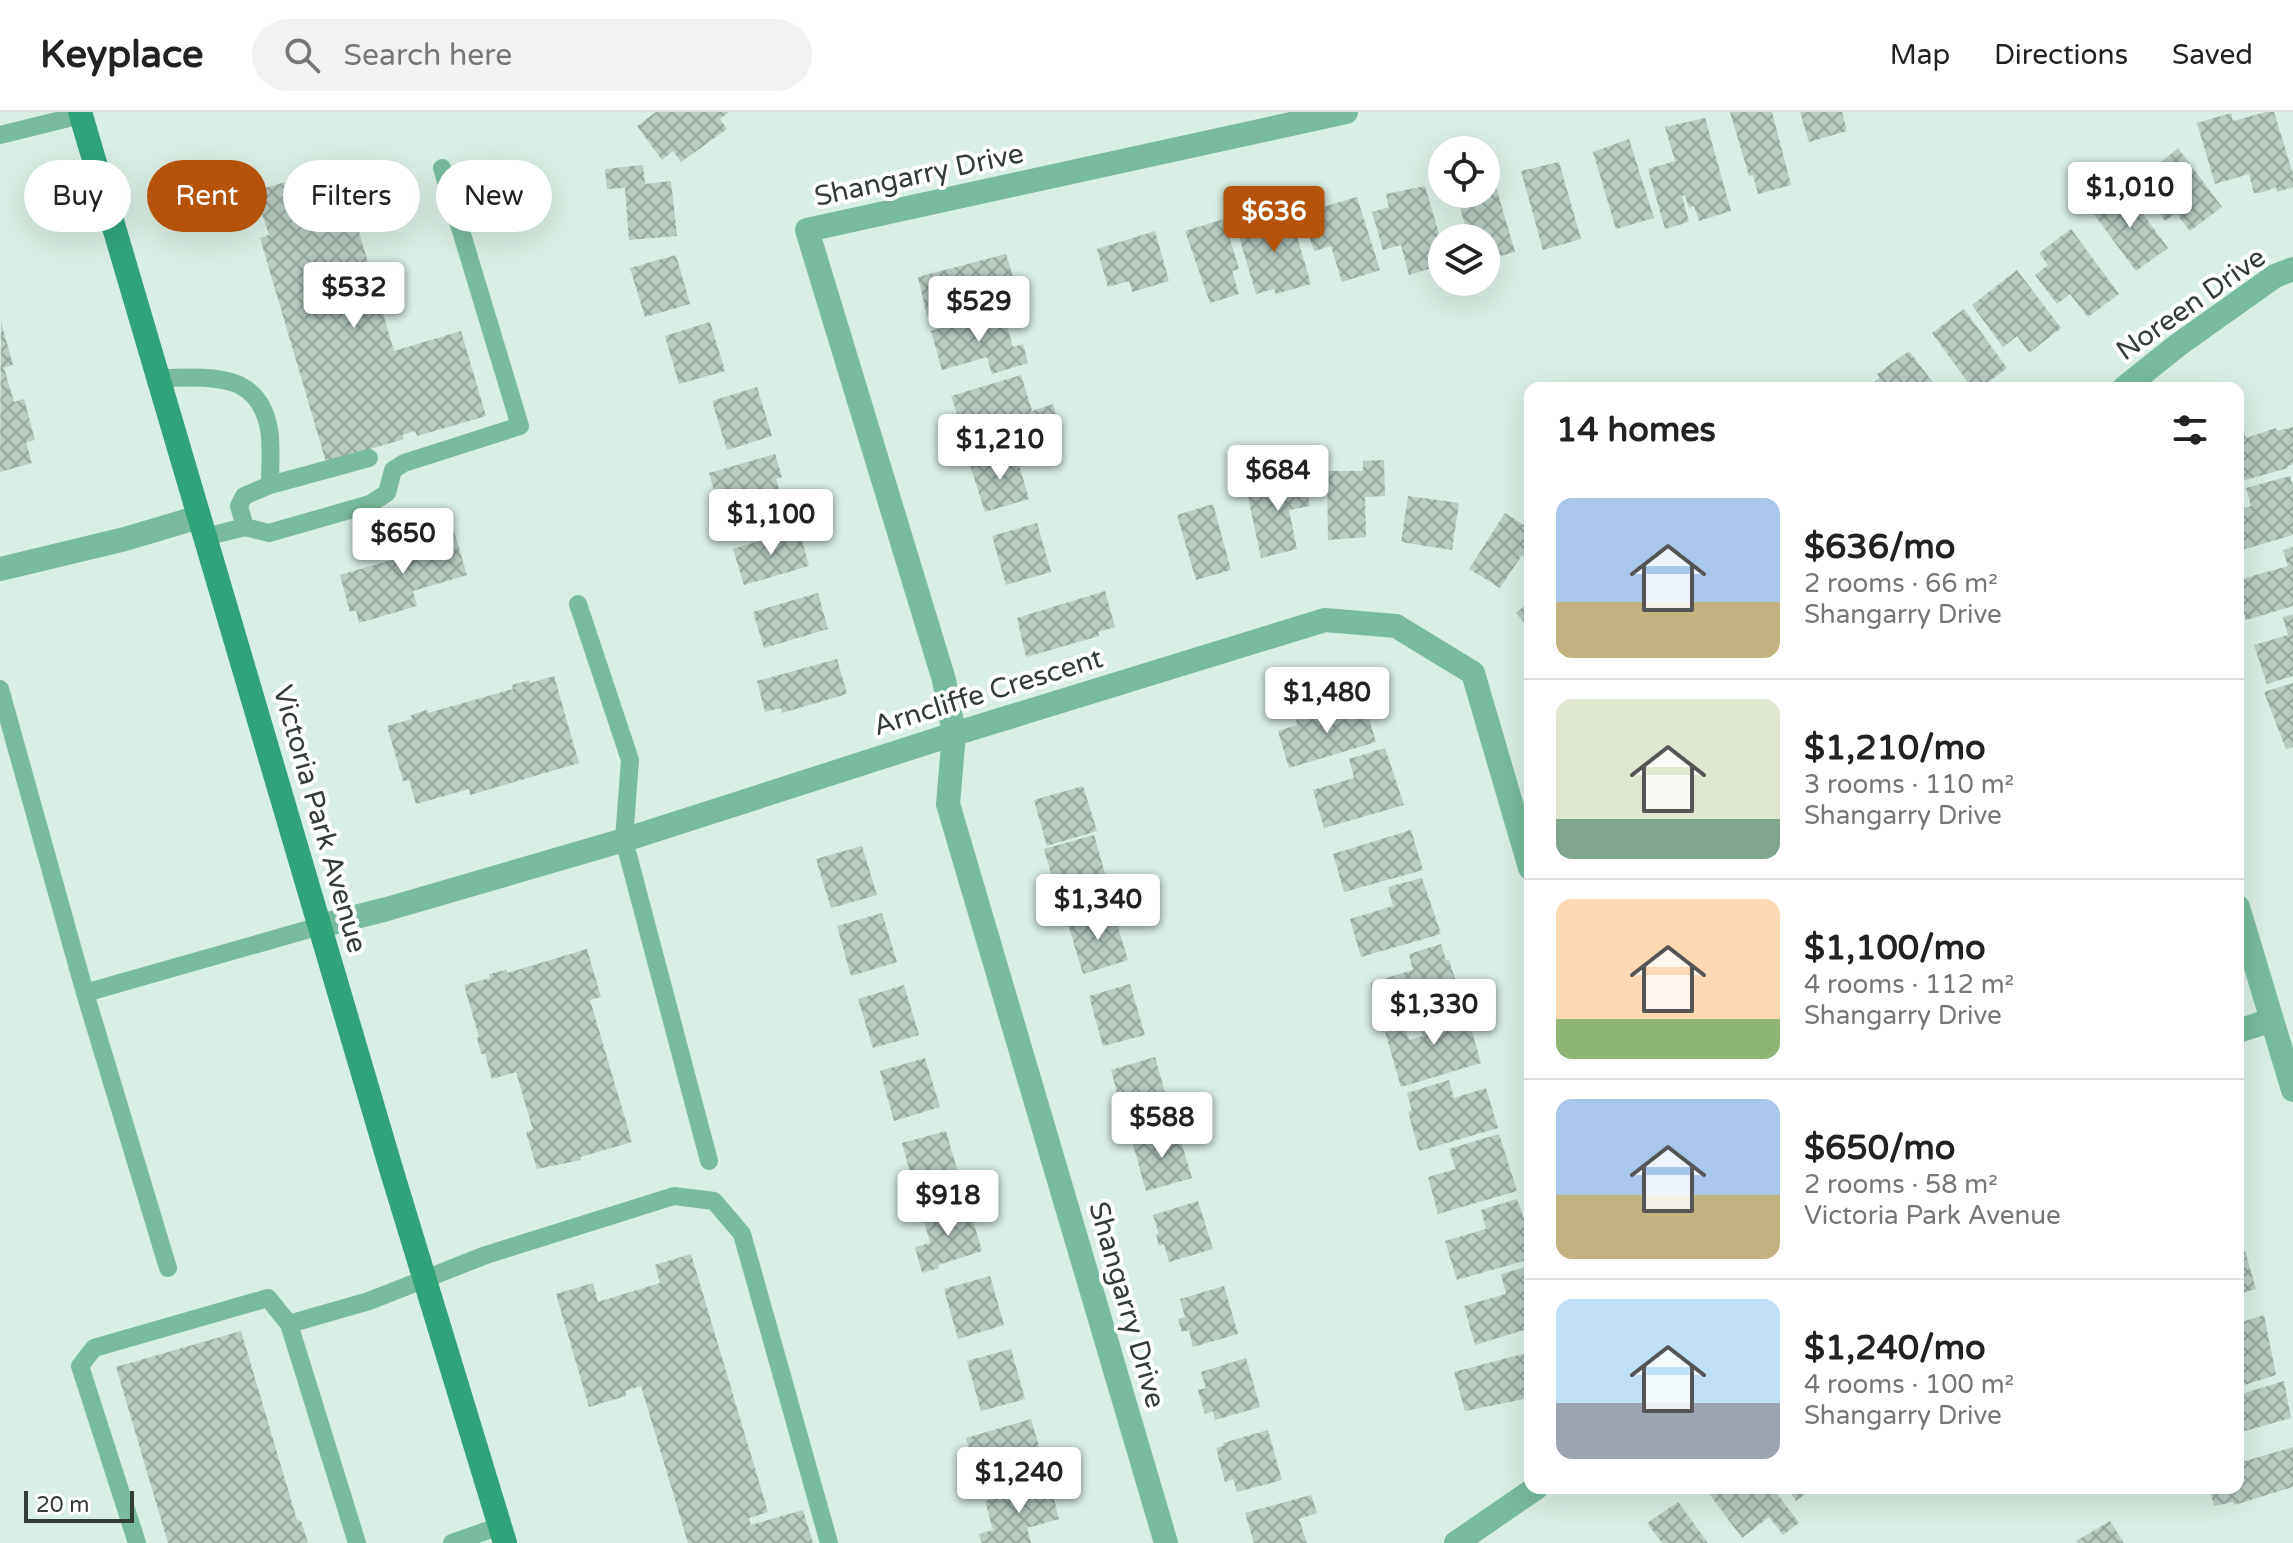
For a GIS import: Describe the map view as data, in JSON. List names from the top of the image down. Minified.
{"streets":{"main road":["Victoria Park Avenue"],"street":["Shangarry Drive","Noreen Drive","Arncliffe Crescent"]},"crossings":[["Shangarry Drive","Arncliffe Crescent"],["Arncliffe Crescent","Victoria Park Avenue"]],"scale_bar":"20 m","page":{"header":"Keyplace","search":"Search here","nav":["Map","Directions","Saved"],"chip":["Buy","Rent","Filters","New"],"price":["$1,010","$636","$532","$529","$1,210","$684","$1,100","$650","$1,480","$1,340","$1,330","$588","$918","$1,240"],"heading":"14 homes","list":[{"name":"$636/mo","note":"2 rooms · 66 m² · Shangarry Drive"},{"name":"$1,210/mo","note":"3 rooms · 110 m² · Shangarry Drive"},{"name":"$1,100/mo","note":"4 rooms · 112 m² · Shangarry Drive"},{"name":"$650/mo","note":"2 rooms · 58 m² · Victoria Park Avenue"},{"name":"$1,240/mo","note":"4 rooms · 100 m² · Shangarry Drive"}],"scale":"20 m"}}
